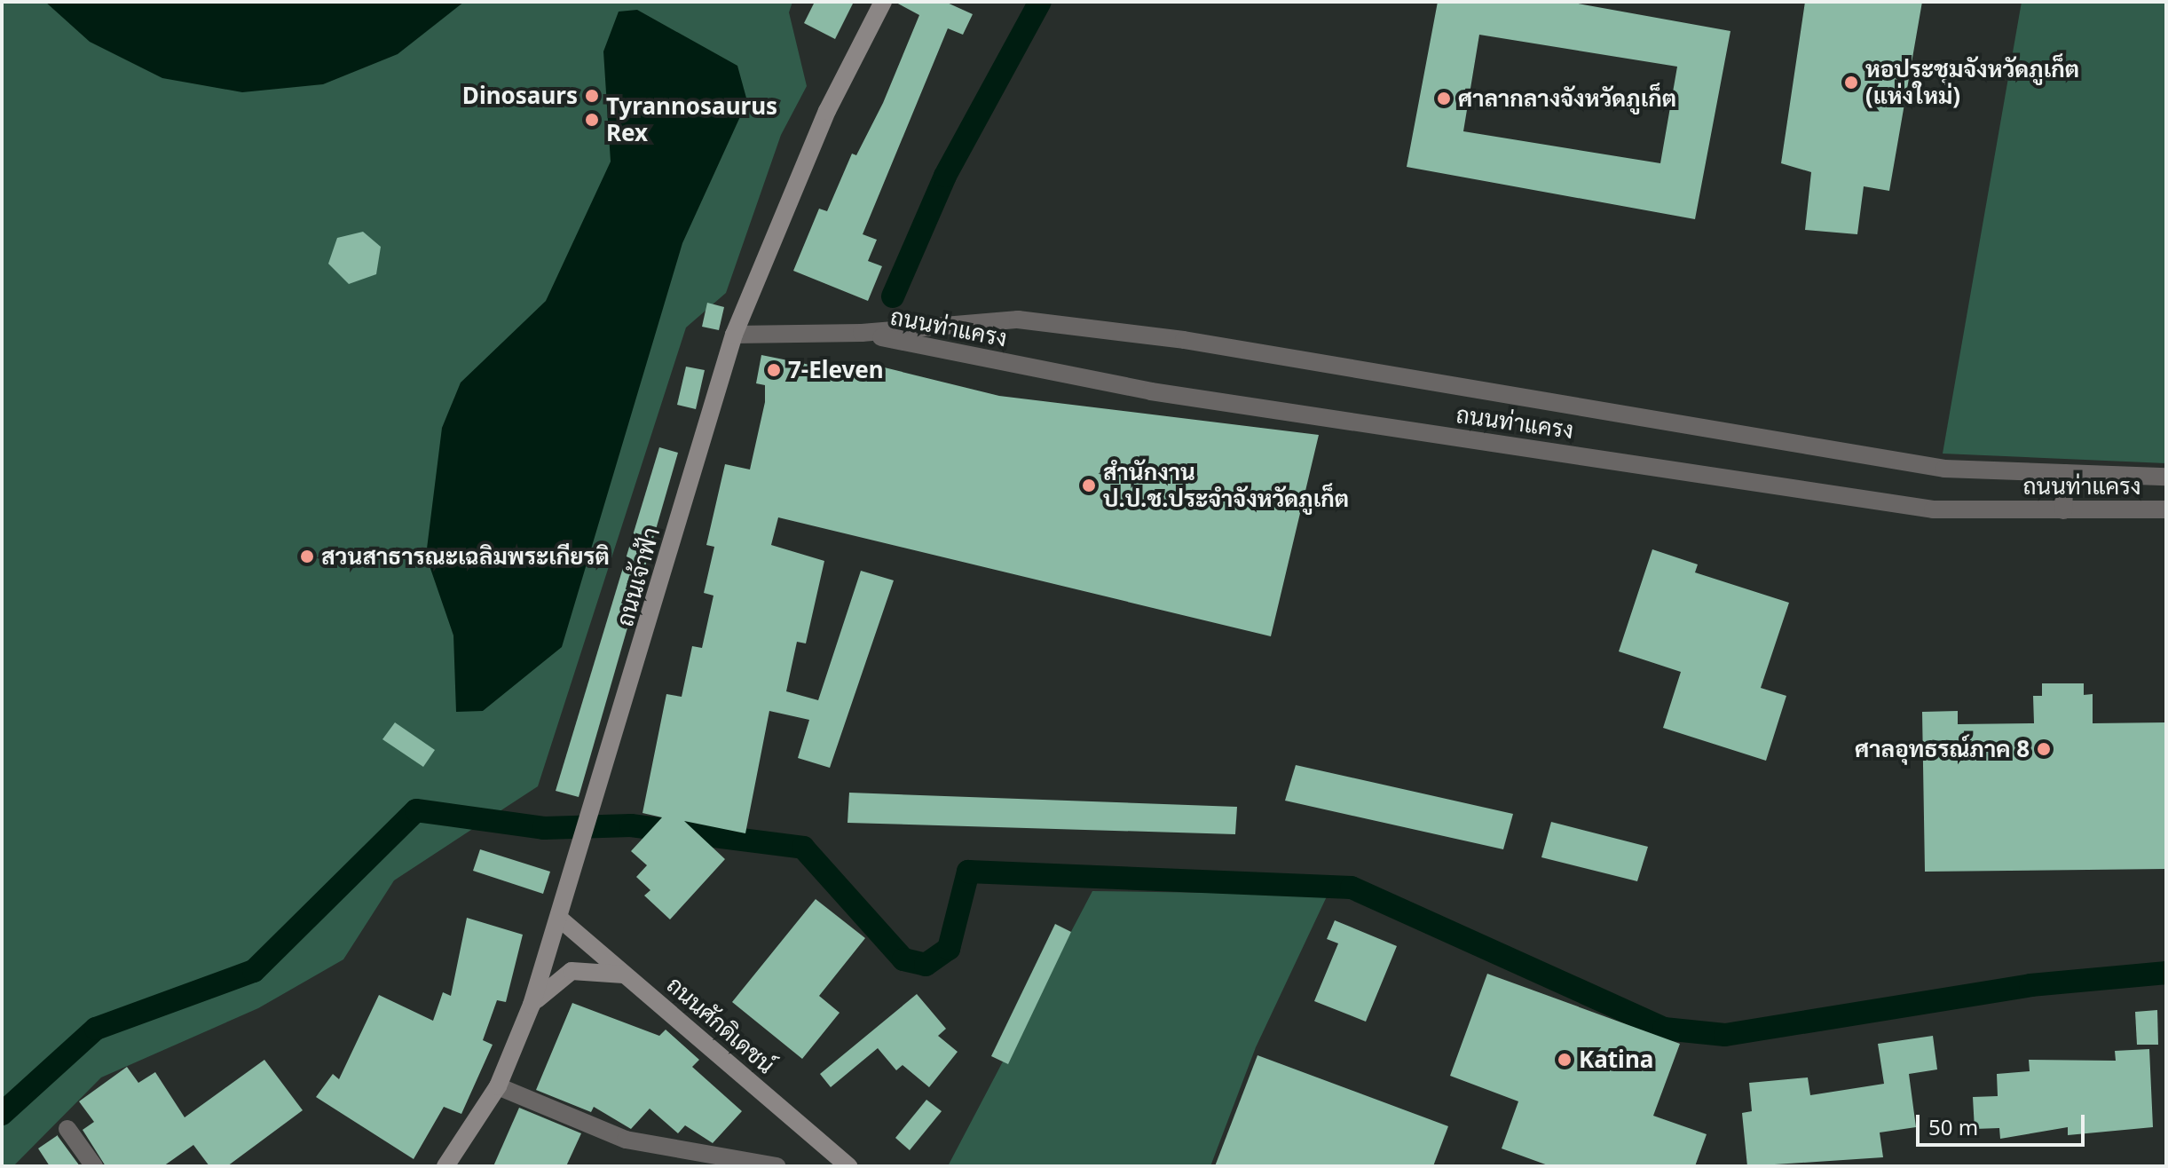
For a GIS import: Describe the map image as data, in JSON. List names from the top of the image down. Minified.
{"streets":{"main road":["ถนนเจ้าฟ้า","ถนนศักดิเดชน์"],"street":["ถนนท่าแครง"]},"crossings":[["ถนนท่าแครง","ถนนเจ้าฟ้า"],["ถนนเจ้าฟ้า","ถนนศักดิเดชน์"]],"places":["หอประชุมจังหวัดภูเก็ต (แห่งใหม่)","Dinosaurs","ศาลากลางจังหวัดภูเก็ต","Tyrannosaurus Rex","7-Eleven","สำนักงาน ป.ป.ช.ประจำจังหวัดภูเก็ต","สวนสาธารณะเฉลิมพระเกียรติ","ศาลอุทธรณ์ภาค 8","Katina"],"scale_bar":"50 m"}
